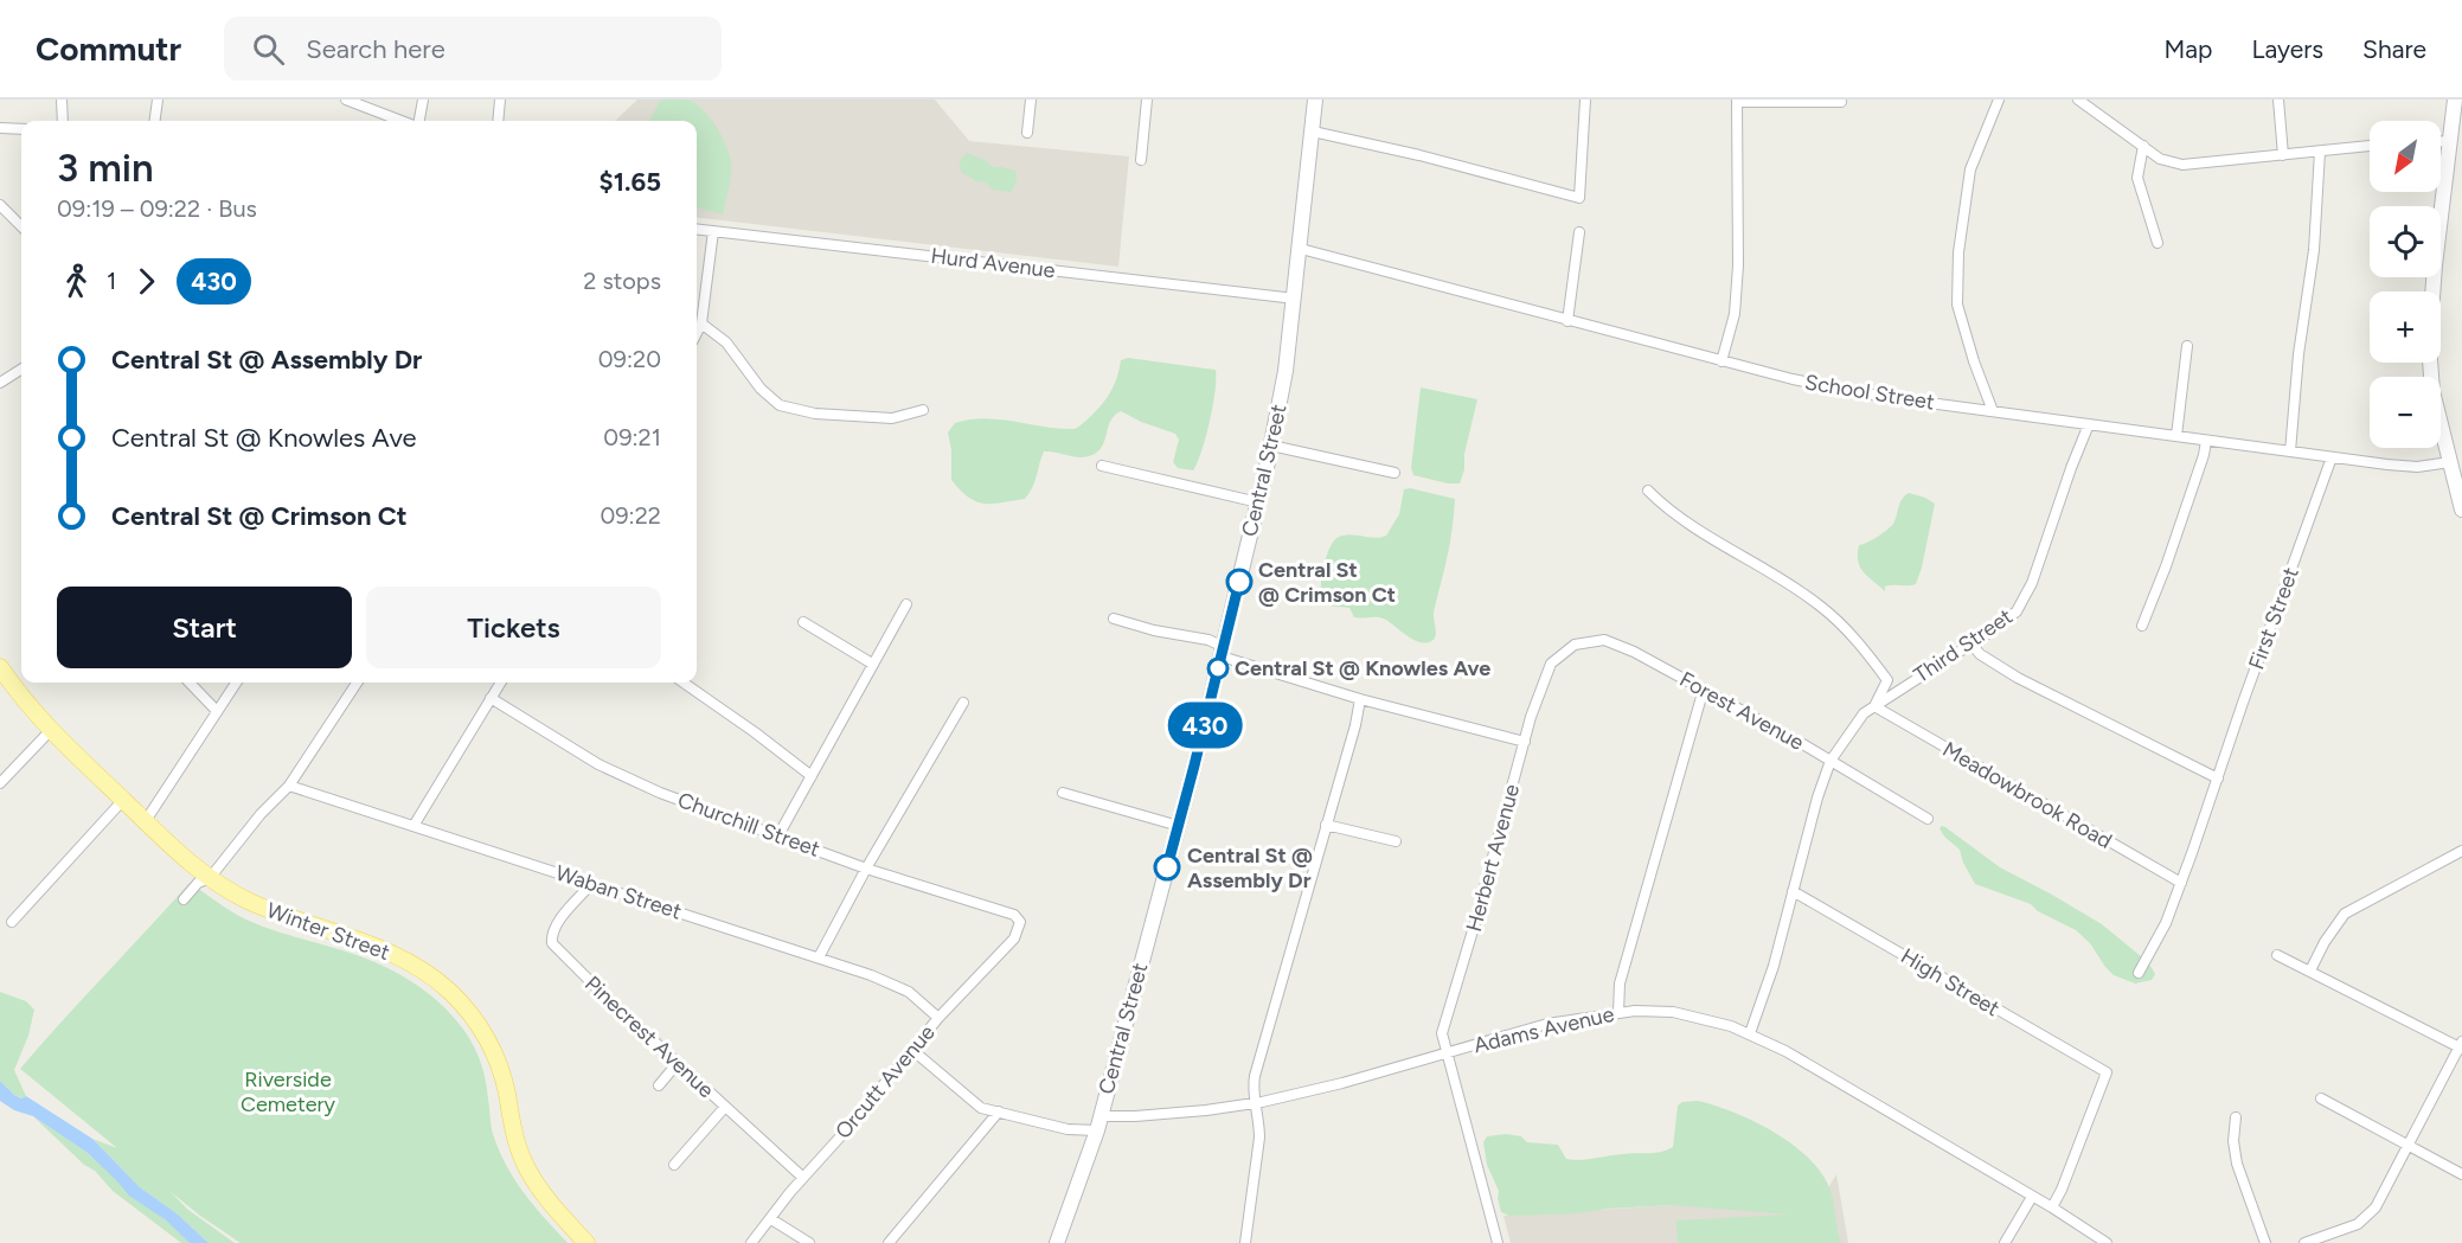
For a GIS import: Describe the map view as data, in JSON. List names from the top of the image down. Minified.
{"streets":{"main road":["Central Street","Winter Street"],"street":["Hurd Avenue","School Street","First Street","Third Street","Forest Avenue","Meadowbrook Road","Churchill Street","Herbert Avenue","Waban Street","High Street","Adams Avenue","Pinecrest Avenue","Orcutt Avenue"]},"crossings":[["Hurd Avenue","Central Street"],["School Street","Central Street"],["School Street","First Street"],["School Street","Third Street"],["Central Street","Adams Avenue"],["First Street","Meadowbrook Road"],["Third Street","Forest Avenue"],["Third Street","Meadowbrook Road"],["Third Street","High Street"],["Third Street","Adams Avenue"],["Forest Avenue","Herbert Avenue"],["Churchill Street","Orcutt Avenue"],["Herbert Avenue","Adams Avenue"],["Waban Street","Pinecrest Avenue"],["Waban Street","Orcutt Avenue"],["High Street","Adams Avenue"],["Adams Avenue","Orcutt Avenue"],["Pinecrest Avenue","Orcutt Avenue"]],"parks":["Riverside Cemetery"],"places":["Central St @ Crimson Ct","Central St @ Knowles Ave","Central St @ Assembly Dr"],"lines":["bus line 430"],"north":"bottom left","page":{"header":"Commutr","search":"Search here","nav":["Map","Layers","Share"],"on_map":"430","map_buttons":["+","−"],"heading":["3 min","09:19 – 09:22 · Bus","$1.65"],"legs":["1","430","2 stops"],"list":[{"name":"Central St @ Assembly Dr","value":"09:20"},{"name":"Central St @ Knowles Ave","value":"09:21"},{"name":"Central St @ Crimson Ct","value":"09:22"}],"buttons":["Start","Tickets"]}}
